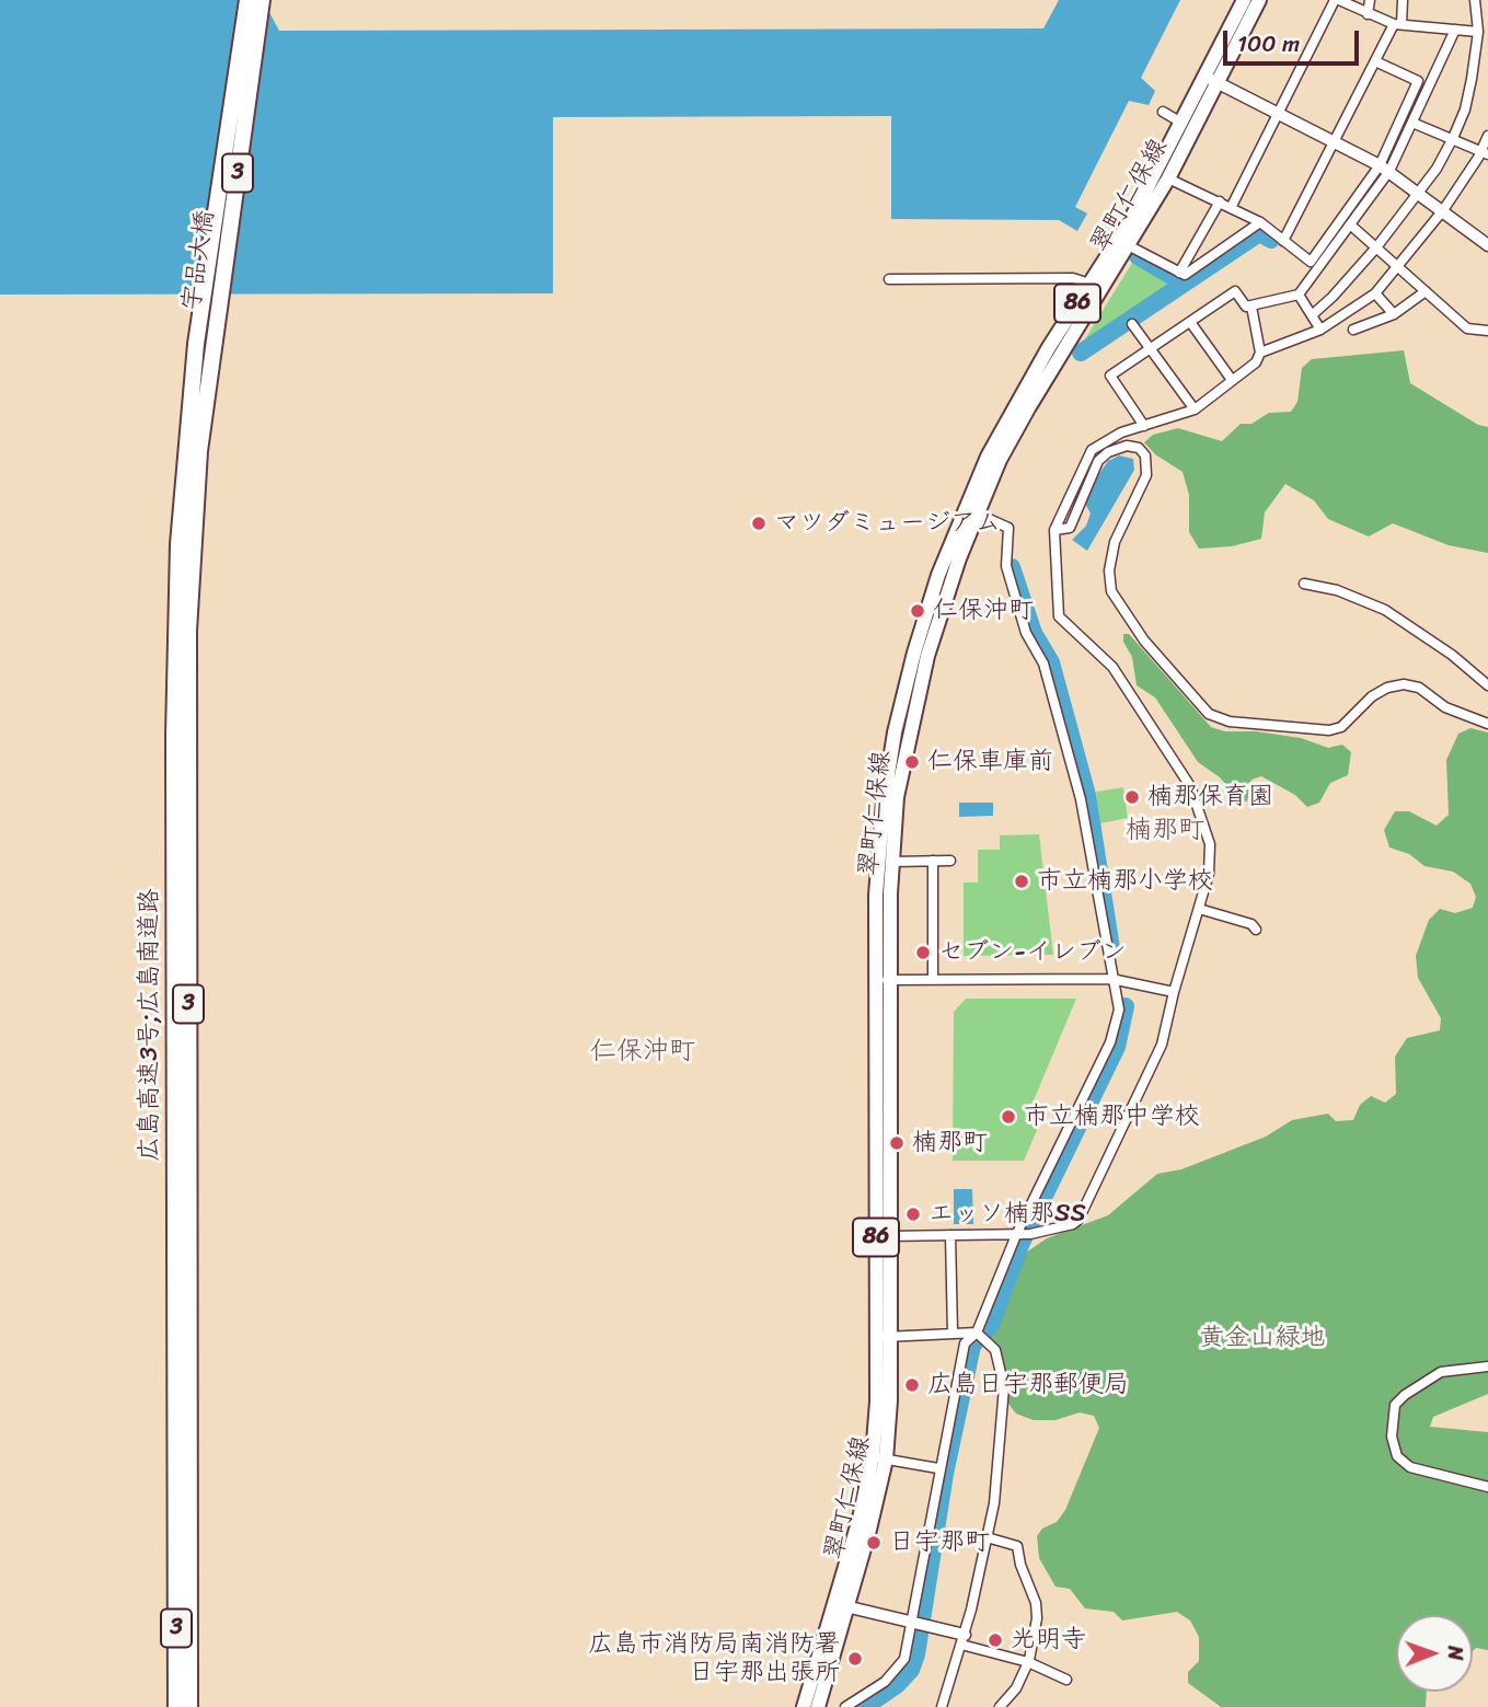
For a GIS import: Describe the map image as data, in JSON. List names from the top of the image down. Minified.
{"streets":{"highway":["3","宇品大橋","広島高速3号;広島南道路"],"main road":["翠町仁保線","86"]},"crossings":[["宇品大橋","広島高速3号;広島南道路"]],"districts":["楠那町","仁保沖町"],"parks":["黄金山緑地"],"places":["マツダミュージアム","仁保沖町","仁保車庫前","楠那保育園","市立楠那小学校","セブン-イレブン","市立楠那中学校","楠那町","エッソ楠那SS","広島日宇那郵便局","日宇那町","光明寺","広島市消防局南消防署 日宇那出張所"],"scale_bar":"100 m","north":"right"}
